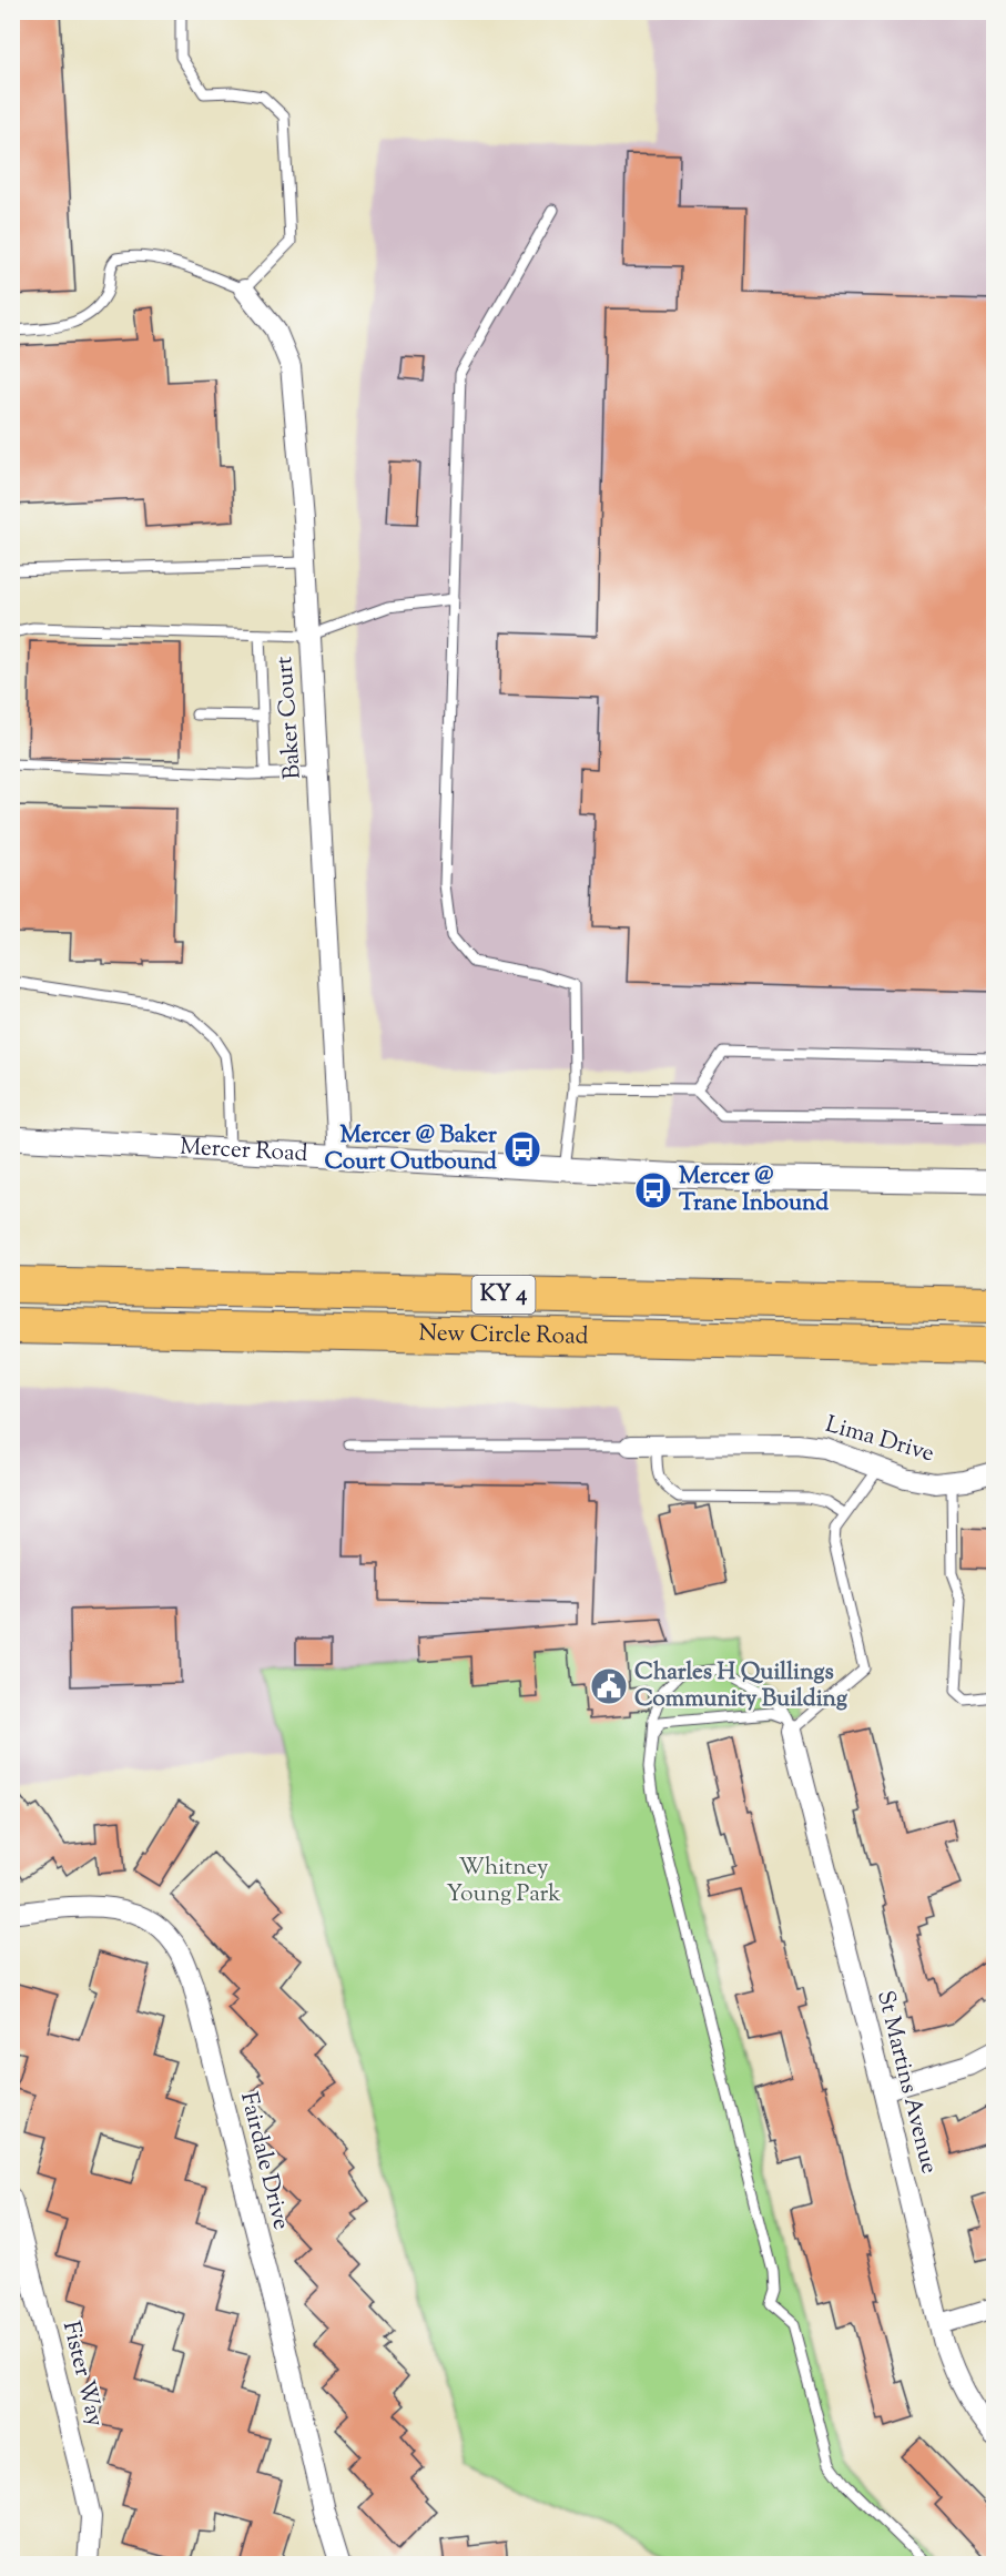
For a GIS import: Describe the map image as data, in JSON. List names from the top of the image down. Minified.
{"streets":{"highway":["KY 4","New Circle Road"],"street":["Baker Court","Mercer Road","Lima Drive","St Martins Avenue","Fairdale Drive","Fister Way"]},"crossings":[["Baker Court","Mercer Road"]],"parks":["Whitney Young Park"],"places":{"bus stop":["Mercer @ Baker Court Outbound","Mercer @ Trane Inbound"],"public building":["Charles H Quillings Community Building"]}}
